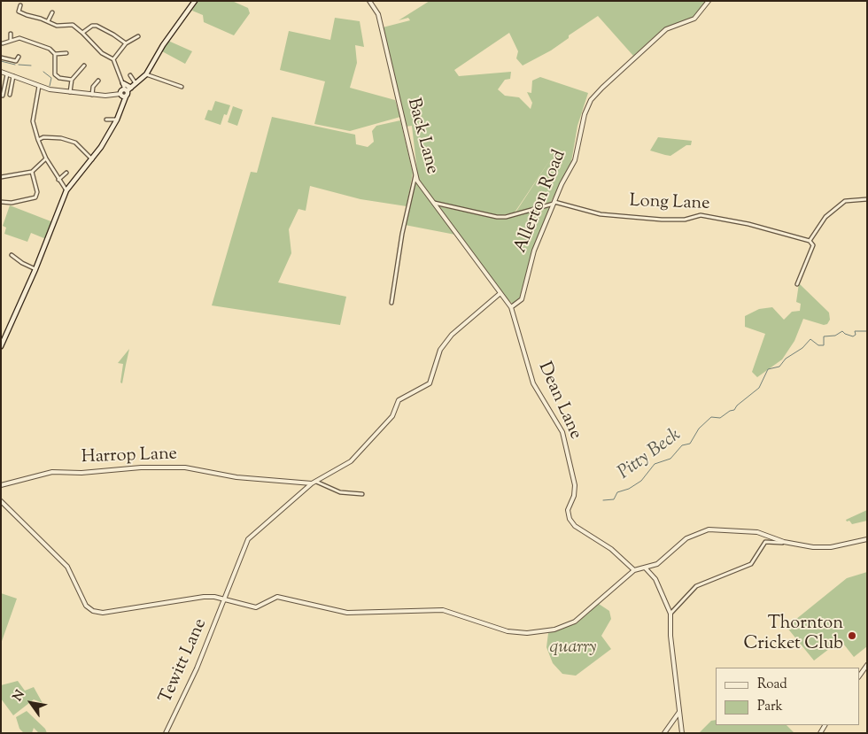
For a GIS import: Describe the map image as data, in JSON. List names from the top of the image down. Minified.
{"streets":{"street":["Back Lane","Allerton Road","Long Lane","Dean Lane","Harrop Lane","Tewitt Lane"]},"crossings":[["Back Lane","Allerton Road"],["Back Lane","Dean Lane"],["Back Lane","Tewitt Lane"],["Allerton Road","Long Lane"],["Allerton Road","Dean Lane"],["Harrop Lane","Tewitt Lane"]],"water":["Pitty Beck"],"parks":["quarry"],"places":["Thornton Cricket Club"],"legend":["Road","Park"],"north":"top left"}
